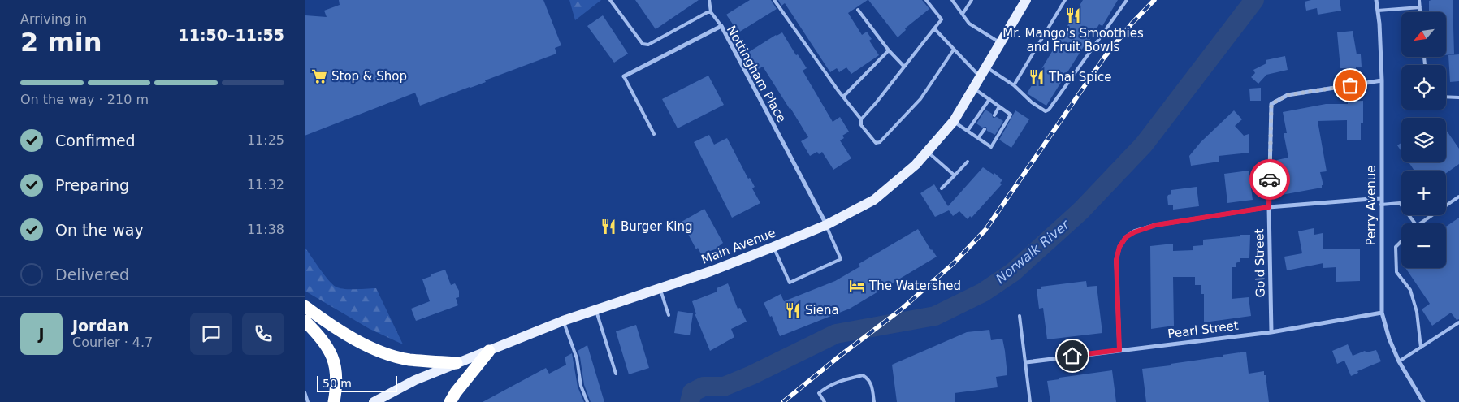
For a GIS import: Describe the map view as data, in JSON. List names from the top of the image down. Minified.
{"streets":{"main road":["Main Avenue"],"street":["Nottingham Place","Perry Avenue","Gold Street","Pearl Street"]},"crossings":[["Nottingham Place","Main Avenue"],["Perry Avenue","Gold Street"],["Perry Avenue","Pearl Street"],["Gold Street","Pearl Street"]],"water":["Norwalk River"],"places":{"restaurant":["Mr. Mango's Smoothies and Fruit Bowls","Thai Spice","Burger King","Siena"],"supermarket":["Stop & Shop"],"hotel":["The Watershed"]},"scale_bar":"50 m","north":"bottom left","page":{"heading":["2 min","Arriving in","11:50–11:55"],"panel":["Jordan","Courier · 4.7"],"map_buttons":["+","−"],"bar":"On the way · 210 m","list":[["Confirmed","11:25"],["Preparing","11:32"],["On the way","11:38"],"Delivered"],"round":"J","scale":"50 m"}}
